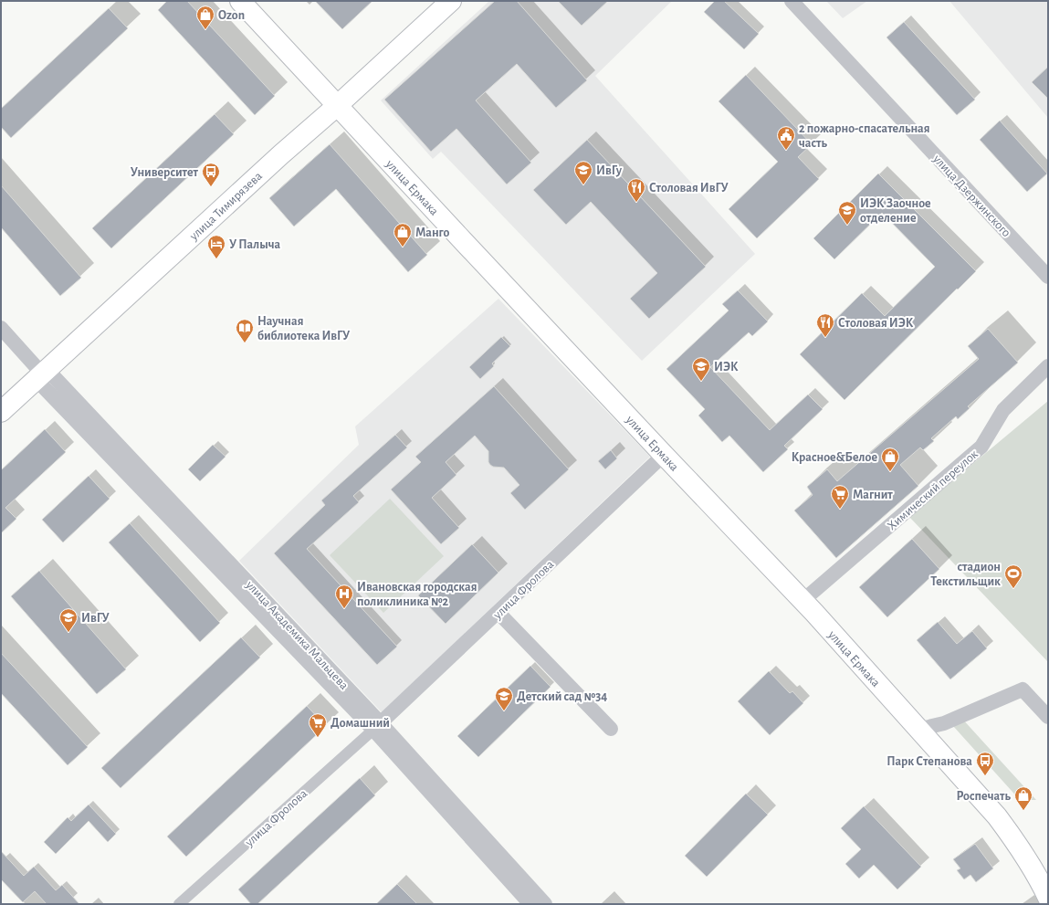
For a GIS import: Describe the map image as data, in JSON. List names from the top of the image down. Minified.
{"streets":{"main road":["улица Ермака","улица Тимирязева"],"street":["улица Дзержинского","Химический переулок","улица Фролова","улица Академика Мальцева"]},"crossings":[["улица Ермака","улица Тимирязева"],["улица Ермака","Химический переулок"],["улица Ермака","улица Фролова"],["улица Тимирязева","улица Академика Мальцева"],["улица Фролова","улица Академика Мальцева"]],"places":{"shop":["Ozon","Манго","Красное&Белое","Роспечать"],"public building":["2 пожарно-спасательная часть"],"school or university":["ИвГу","ИЭК Заочное отделение","ИЭК","ИвГУ","Детский сад №34"],"bus stop":["Университет","Парк Степанова"],"restaurant":["Столовая ИвГУ","Столовая ИЭК"],"hotel":["У Палыча"],"library":["Научная библиотека ИвГУ"],"supermarket":["Магнит","Домашний"],"sports":["стадион Текстильщик"],"hospital":["Ивановская городская поликлиника №2"]}}
